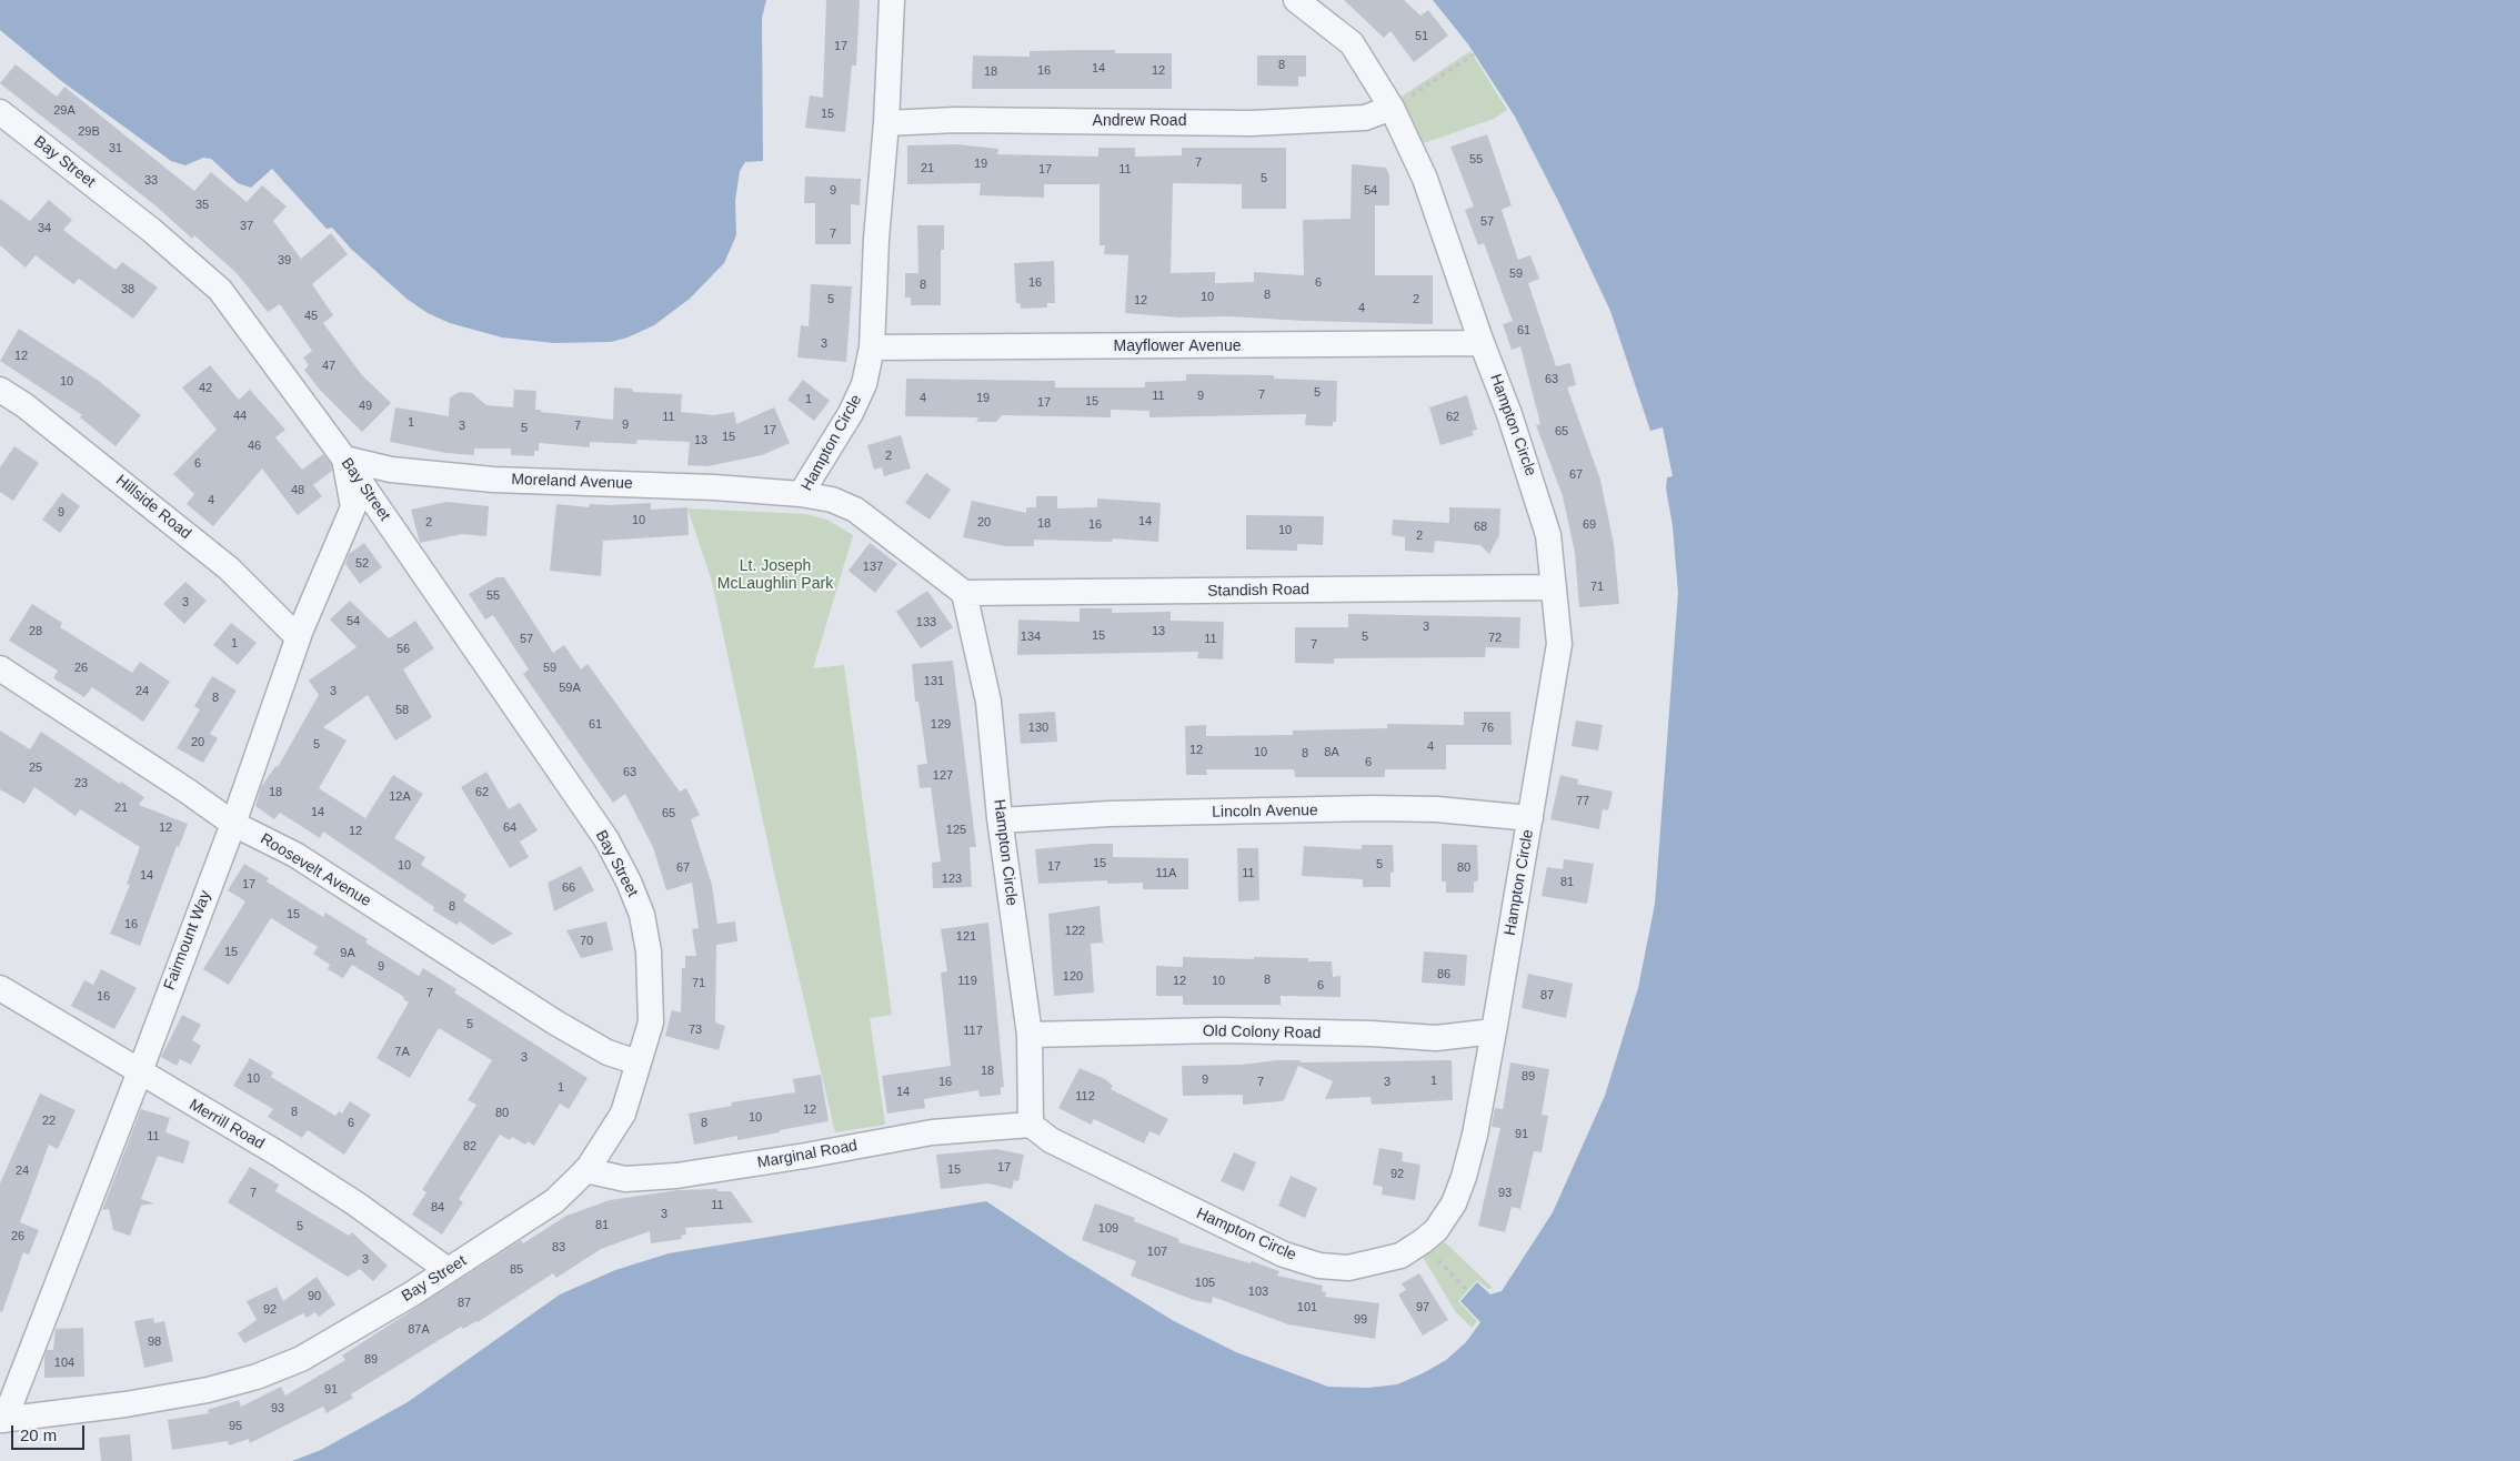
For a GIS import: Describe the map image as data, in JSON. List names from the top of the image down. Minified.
{"streets":{"street":["Andrew Road","Bay Street","Mayflower Avenue","Hampton Circle","Moreland Avenue","Hillside Road","Standish Road","Lincoln Avenue","Roosevelt Avenue","Fairmount Way","Old Colony Road","Merrill Road","Marginal Road"]},"crossings":[["Andrew Road","Hampton Circle"],["Bay Street","Moreland Avenue"],["Bay Street","Roosevelt Avenue"],["Bay Street","Fairmount Way"],["Bay Street","Merrill Road"],["Bay Street","Marginal Road"],["Mayflower Avenue","Hampton Circle"],["Hampton Circle","Moreland Avenue"],["Hampton Circle","Standish Road"],["Hampton Circle","Lincoln Avenue"],["Hampton Circle","Old Colony Road"],["Hampton Circle","Marginal Road"],["Moreland Avenue","Fairmount Way"],["Hillside Road","Fairmount Way"],["Roosevelt Avenue","Fairmount Way"],["Fairmount Way","Merrill Road"]],"parks":["Lt. Joseph McLaughlin Park"],"house_numbers":["51","17","8","14","16","12","18","29A","15","29B","31","55","7","19","21","17","11","5","33","9","54","35","57","37","34","7","39","59","16","6","8","38","8","10","5","2","12","4","45","61","3","12","47","63","10","42","5","7","11","9","4","19","1","15","17","49","44","11","62","1","9","3","7","5","17","65","15","13","46","2","6","67","48","4","9","10","14","2","20","18","16","69","68","10","2","52","137","71","55","3","54","133","3","28","13","15","134","5","72","57","11","1","7","56","26","59","131","59A","24","3","8","58","61","129","130","76","20","5","4","12","10","8A","8","6","25","63","127","23","18","62","12A","77","21","14","65","12","64","125","12","15","5","10","17","67","80","11A","11","14","123","81","17","66","8","15","16","122","121","70","15","9A","9","86","120","8","119","12","10","71","6","7","87","16","5","73","117","7A","3","18","89","10","9","1","16","7","3","1","14","112","12","8","80","10","22","6","8","91","11","82","17","15","24","92","7","93","11","84","3","81","5","109","26","83","107","3","85","105","103","90","87","101","97","92","99","87A","98","89","104","91","93","95"],"scale_bar":"20 m"}
